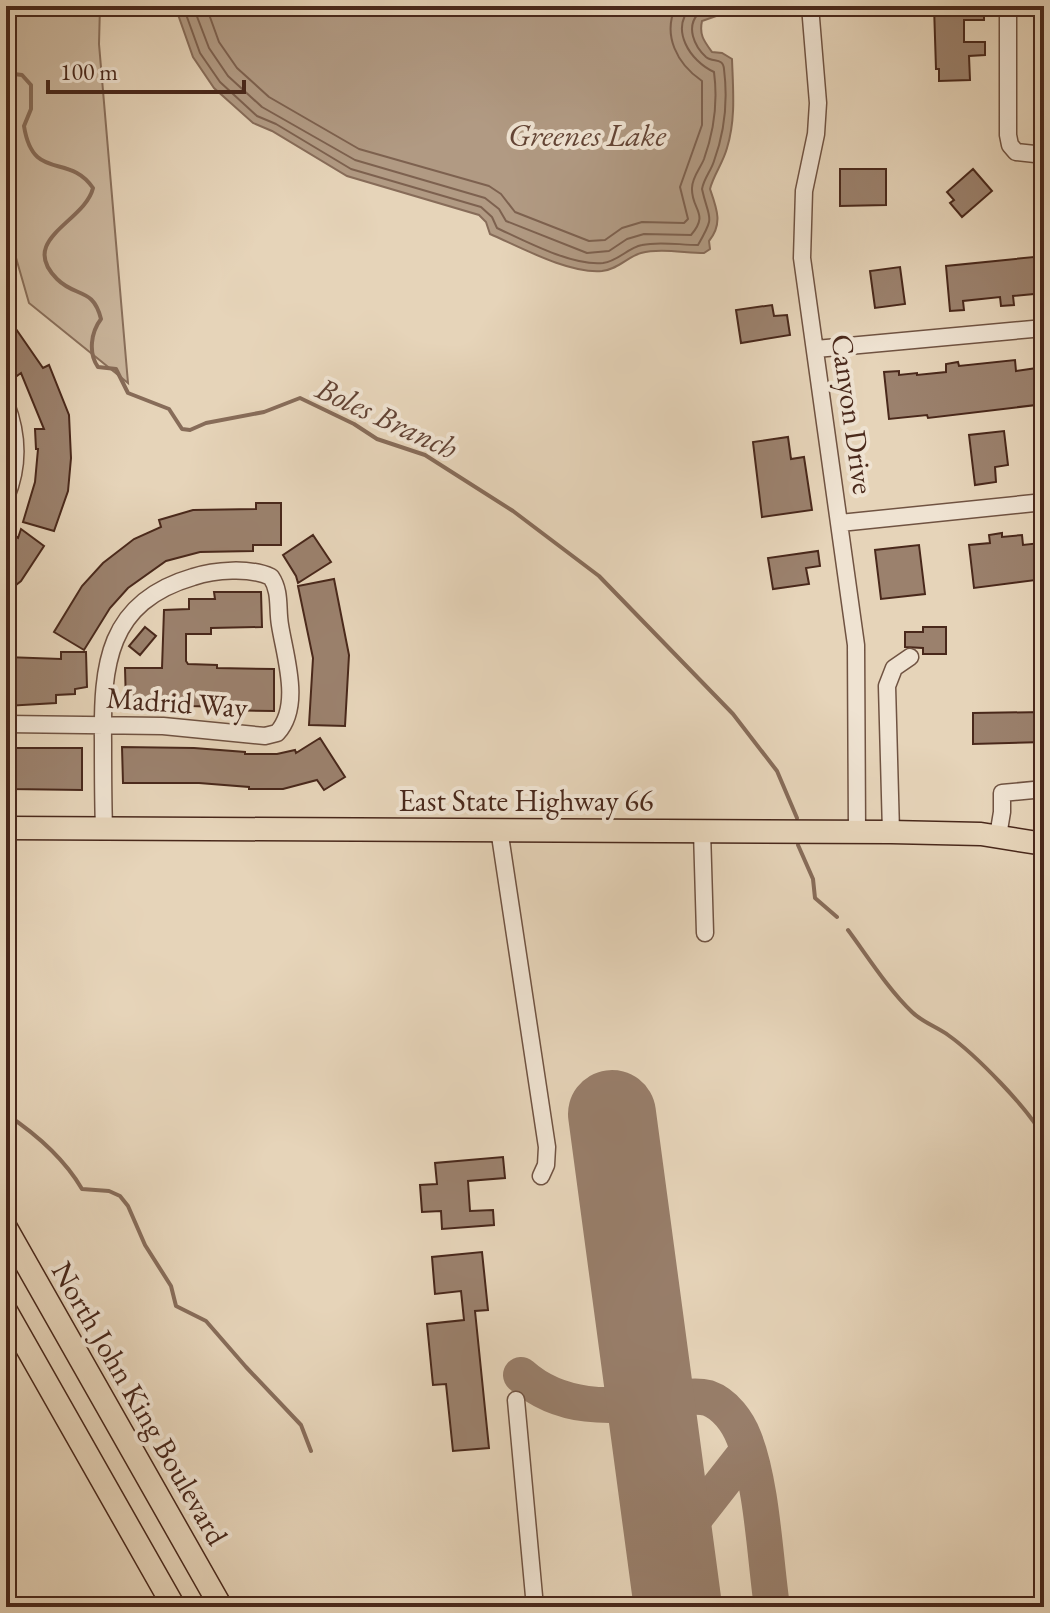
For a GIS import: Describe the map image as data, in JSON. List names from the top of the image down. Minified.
{"streets":{"main road":["East State Highway 66","North John King Boulevard"],"street":["Canyon Drive","Madrid Way"]},"crossings":[["Canyon Drive","East State Highway 66"]],"water":["Greenes Lake","Boles Branch"],"scale_bar":"100 m"}
